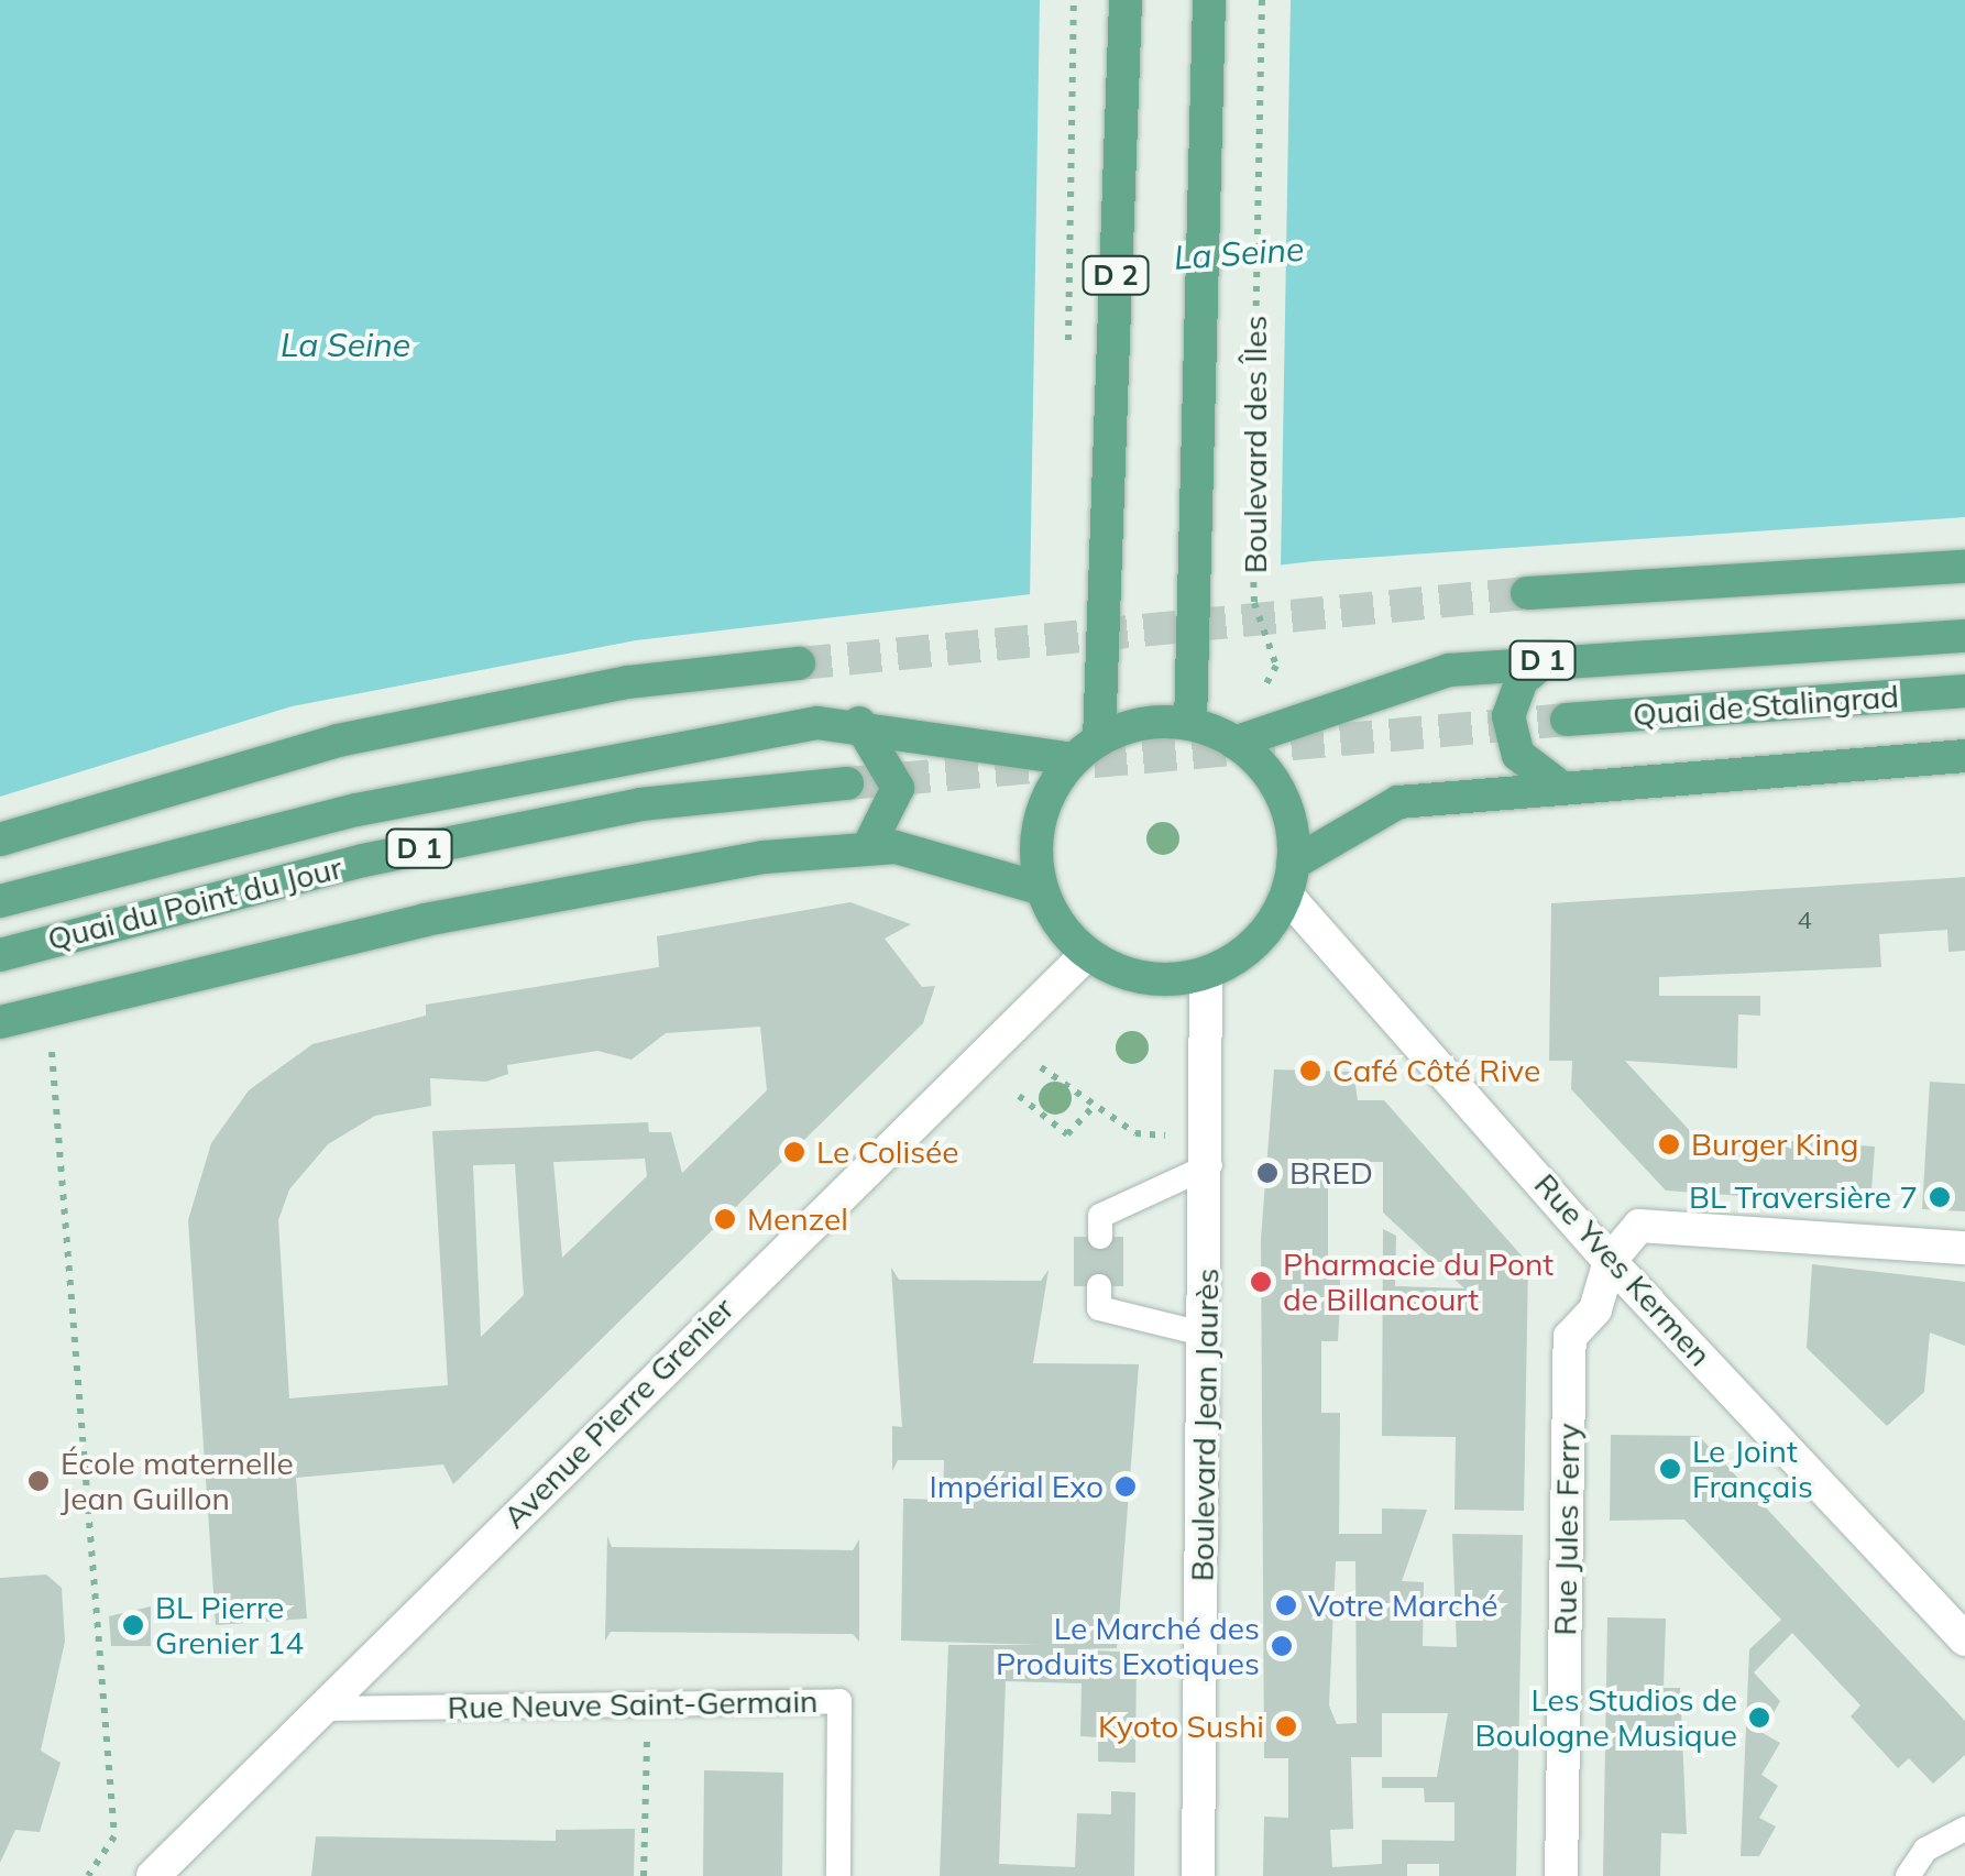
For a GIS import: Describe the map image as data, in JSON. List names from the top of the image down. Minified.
{"streets":{"main road":["D 2","Boulevard des Îles","D 1","Quai de Stalingrad","Quai du Point du Jour"],"street":["Rue Yves Kermen","Avenue Pierre Grenier","Boulevard Jean Jaurès","Rue Jules Ferry"],"lane":["Rue Neuve Saint-Germain"]},"crossings":[["D 2","Boulevard des Îles"],["D 2","D 1"],["D 2","Rue Yves Kermen"],["D 2","Avenue Pierre Grenier"],["D 2","Boulevard Jean Jaurès"],["Boulevard des Îles","D 1"],["Boulevard des Îles","Rue Yves Kermen"],["Boulevard des Îles","Avenue Pierre Grenier"],["Boulevard des Îles","Boulevard Jean Jaurès"],["D 1","Rue Yves Kermen"],["D 1","Avenue Pierre Grenier"],["D 1","Boulevard Jean Jaurès"],["Rue Yves Kermen","Avenue Pierre Grenier"],["Rue Yves Kermen","Boulevard Jean Jaurès"],["Rue Yves Kermen","Rue Jules Ferry"],["Avenue Pierre Grenier","Boulevard Jean Jaurès"],["Avenue Pierre Grenier","Rue Neuve Saint-Germain"]],"water":["La Seine"],"places":["Café Côté Rive","Burger King","Le Colisée","BRED","BL Traversière 7","Menzel","Pharmacie du Pont de Billancourt","Le Joint Français","École maternelle Jean Guillon","Impérial Exo","Votre Marché","BL Pierre Grenier 14","Le Marché des Produits Exotiques","Les Studios de Boulogne Musique","Kyoto Sushi"],"house_numbers":["4"]}
